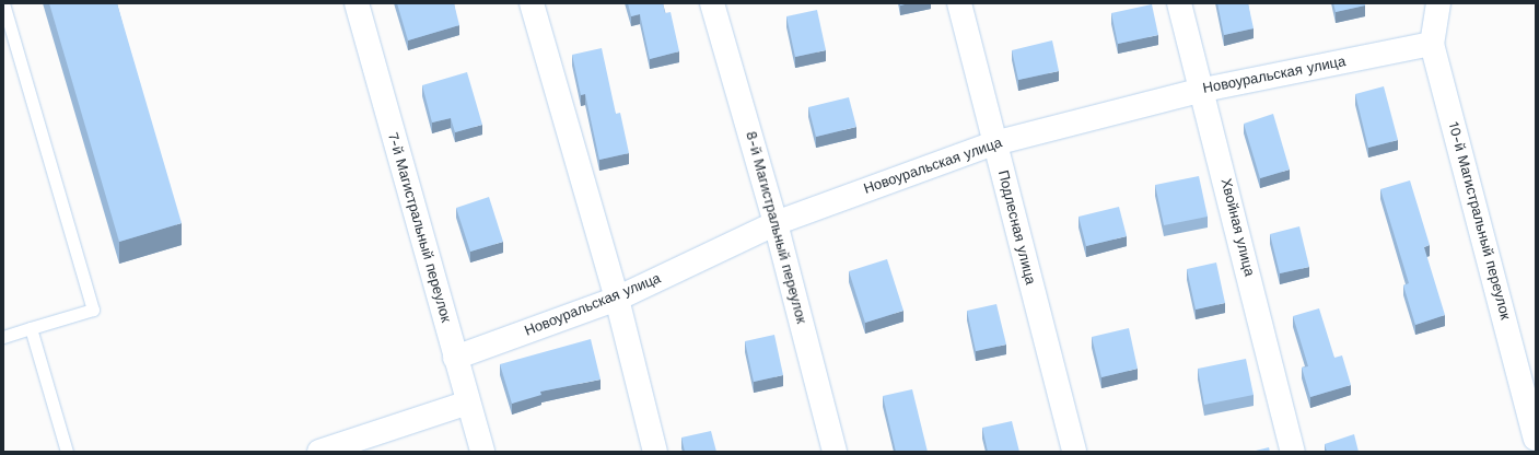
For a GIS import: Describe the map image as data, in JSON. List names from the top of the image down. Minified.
{"streets":{"street":["Новоуральская улица","10-й Магистральный переулок","7-й Магистральный переулок","8-й Магистральный переулок","Подлесная улица","Хвойная улица"]},"crossings":[["Новоуральская улица","10-й Магистральный переулок"],["Новоуральская улица","7-й Магистральный переулок"],["Новоуральская улица","8-й Магистральный переулок"],["Новоуральская улица","Подлесная улица"],["Новоуральская улица","Хвойная улица"]]}
